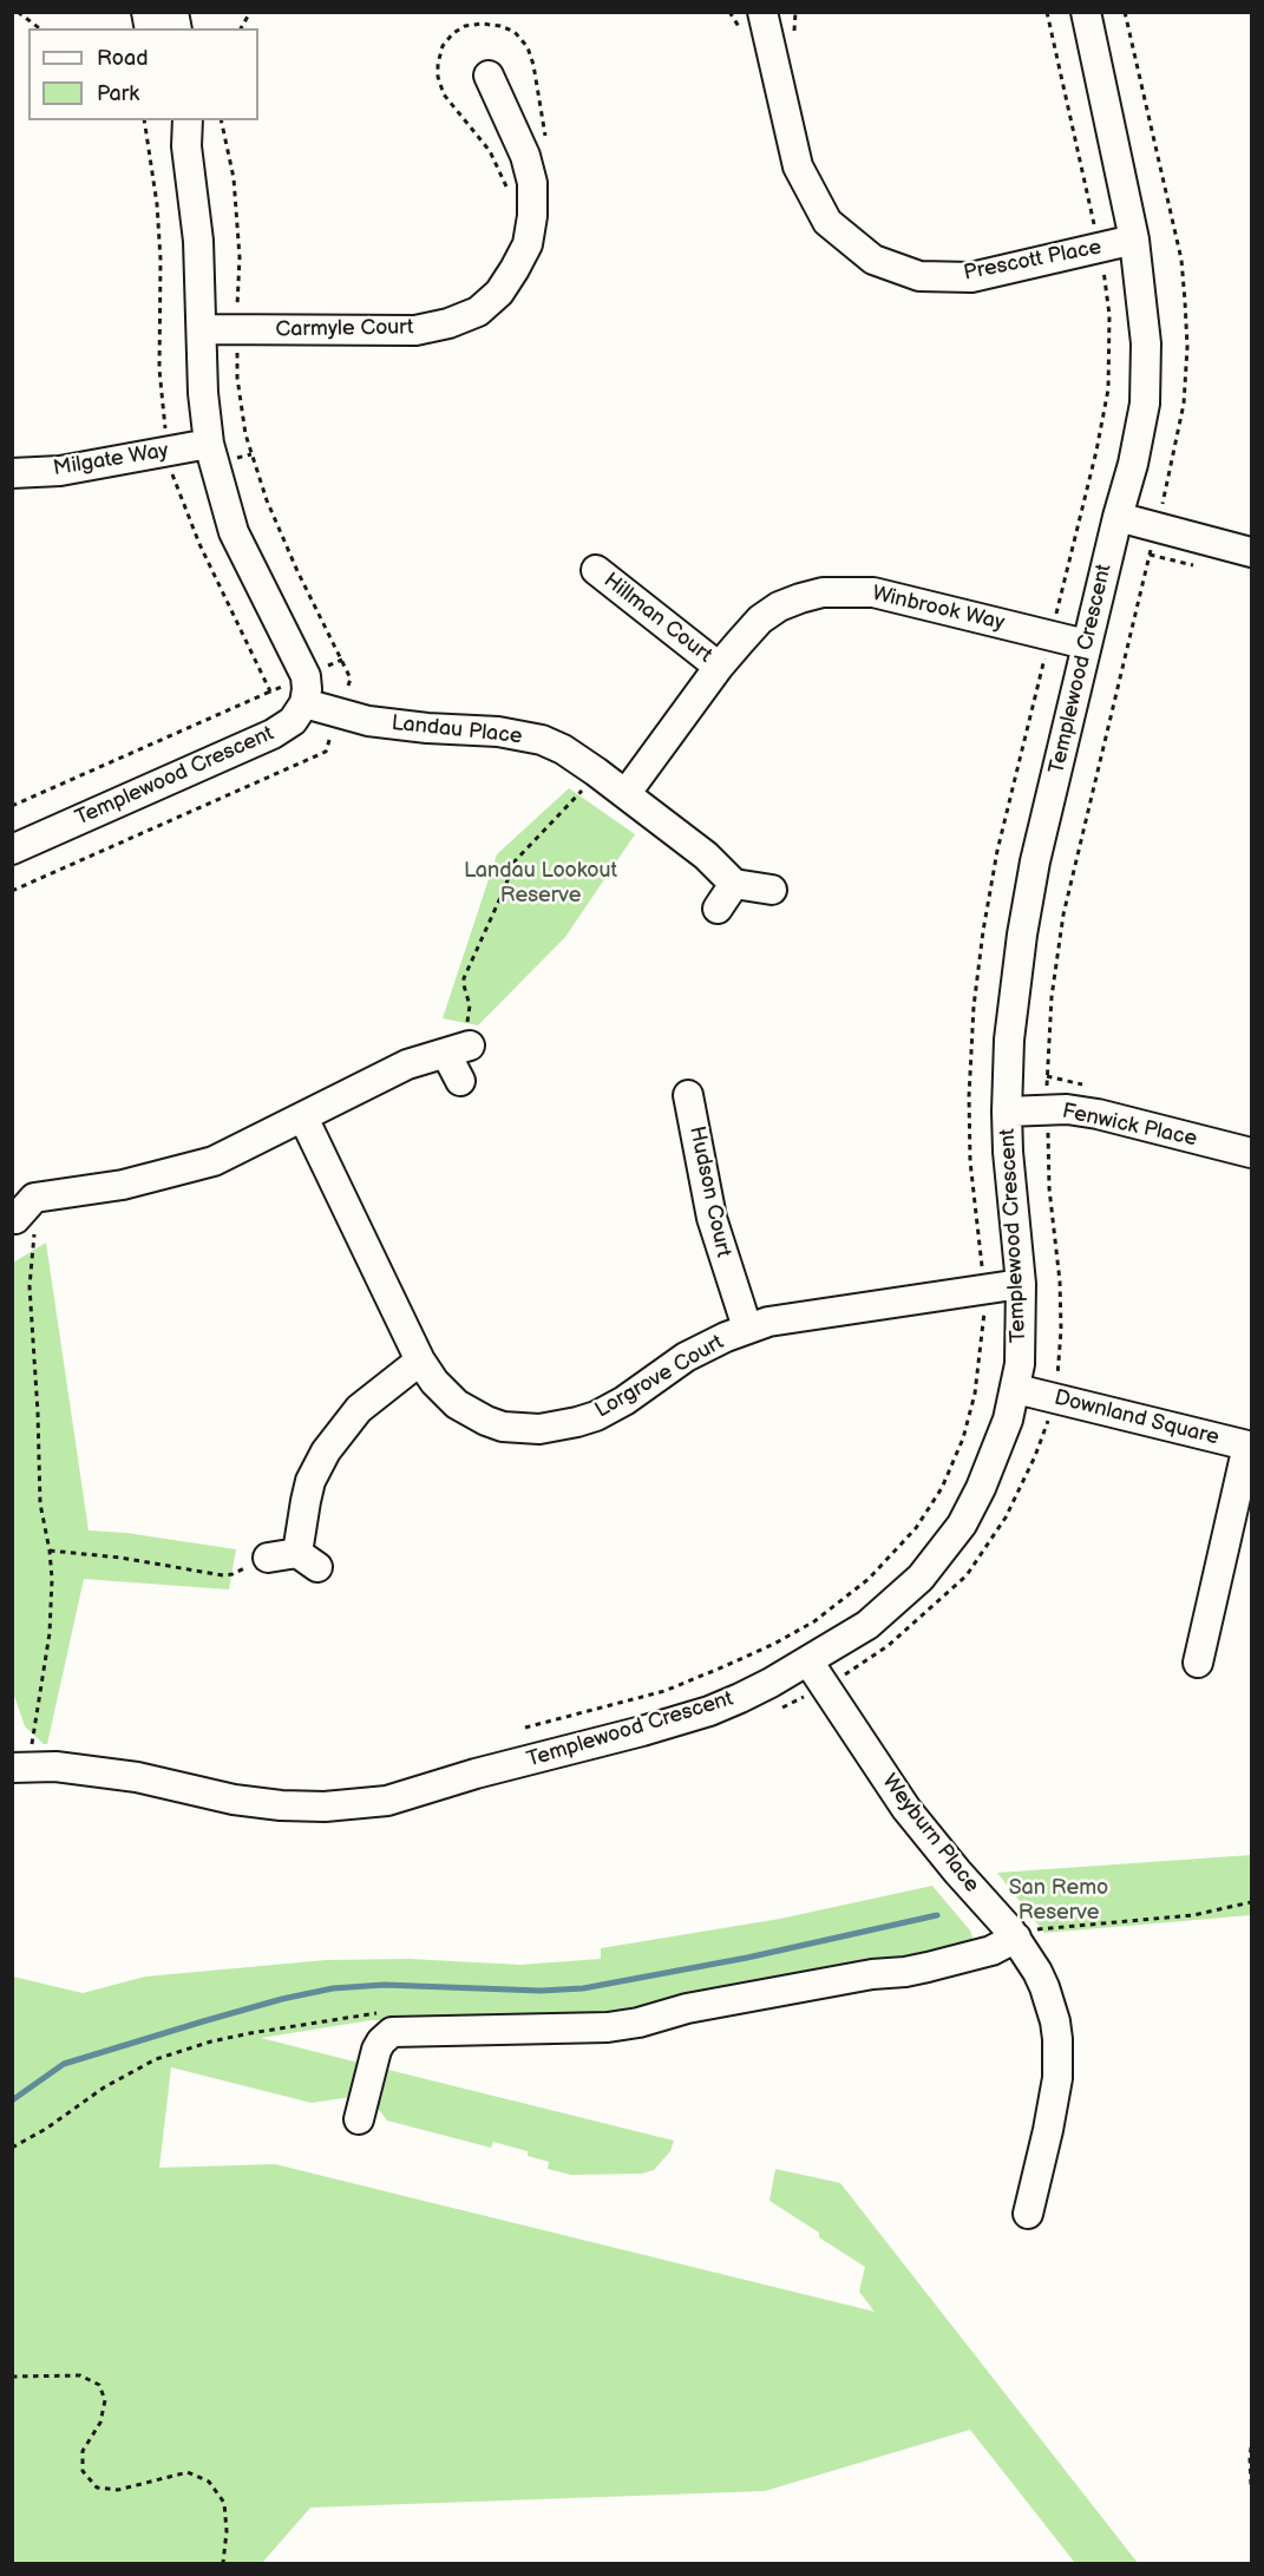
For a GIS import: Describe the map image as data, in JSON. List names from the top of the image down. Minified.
{"streets":{"street":["Prescott Place","Carmyle Court","Milgate Way","Winbrook Way","Hillman Court","Templewood Crescent","Landau Place","Fenwick Place","Hudson Court","Lorgrove Court","Downland Square","Weyburn Place"]},"crossings":[["Prescott Place","Templewood Crescent"],["Winbrook Way","Hillman Court"],["Winbrook Way","Templewood Crescent"],["Winbrook Way","Landau Place"],["Templewood Crescent","Landau Place"],["Templewood Crescent","Fenwick Place"],["Templewood Crescent","Lorgrove Court"],["Templewood Crescent","Downland Square"],["Templewood Crescent","Weyburn Place"],["Hudson Court","Lorgrove Court"]],"parks":["Landau Lookout Reserve","San Remo Reserve"],"legend":["Road","Park"]}
